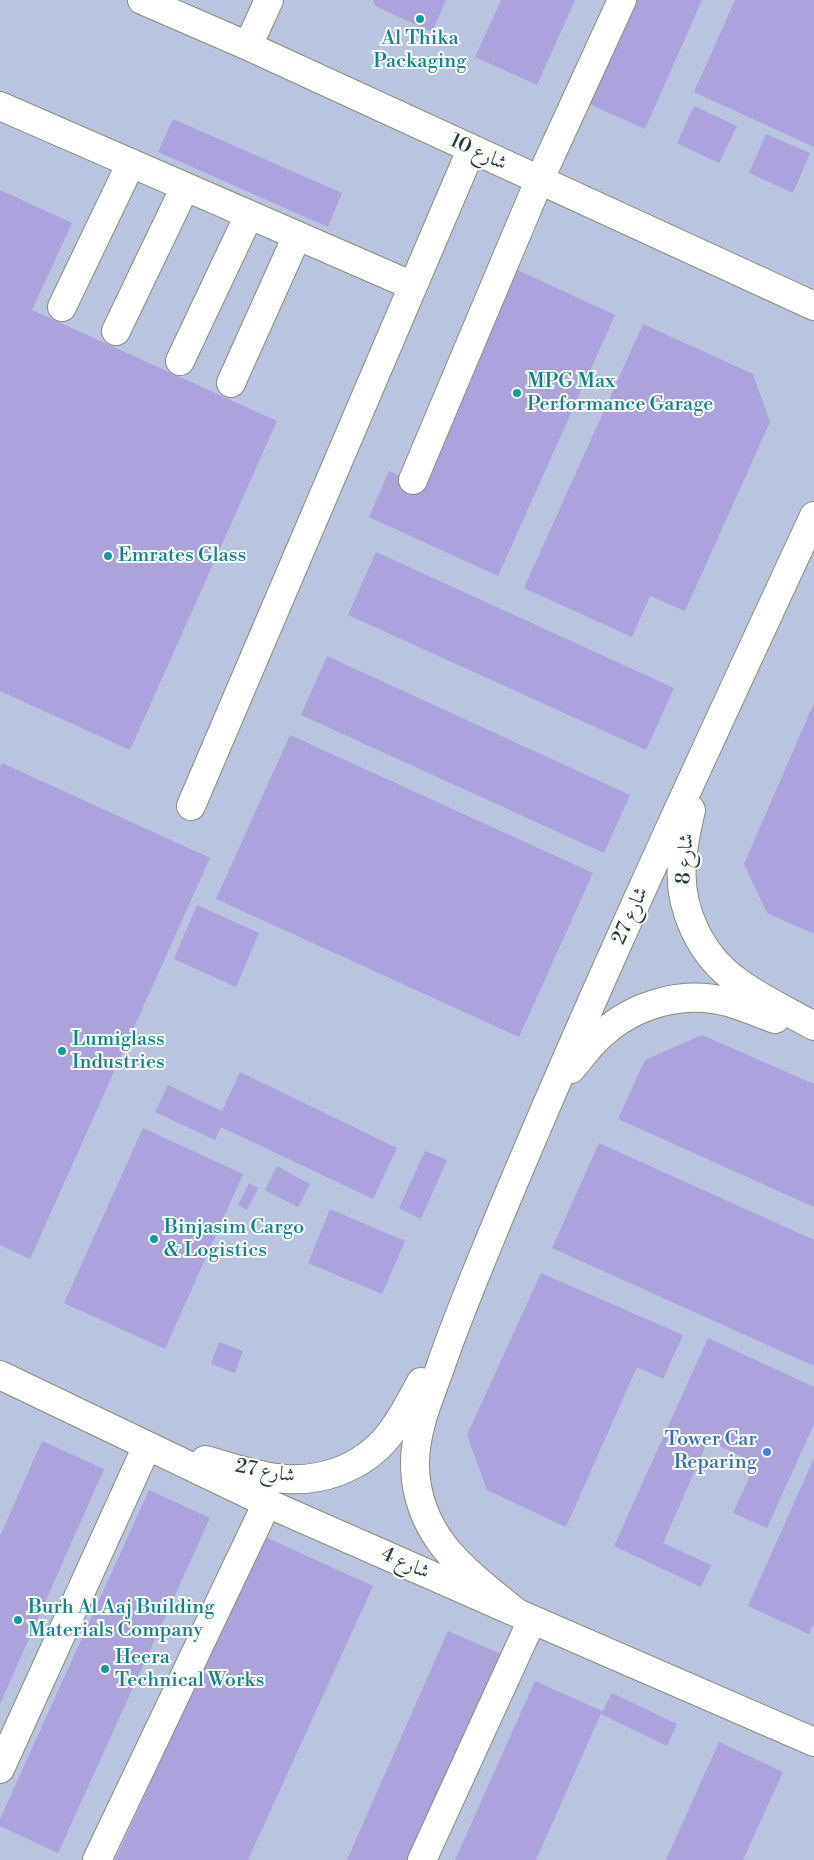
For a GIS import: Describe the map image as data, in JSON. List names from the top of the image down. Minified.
{"streets":{"street":["شارع 10","شارع 8","شارع 27","شارع 4"]},"crossings":[["شارع 8","شارع 27"],["شارع 27","شارع 4"]],"places":["Al Thika Packaging","MPG Max Performance Garage","Emrates Glass","Lumiglass Industries","Binjasim Cargo & Logistics","Tower Car Reparing","Burh Al Aaj Building Materials Company","Heera Technical Works"]}
